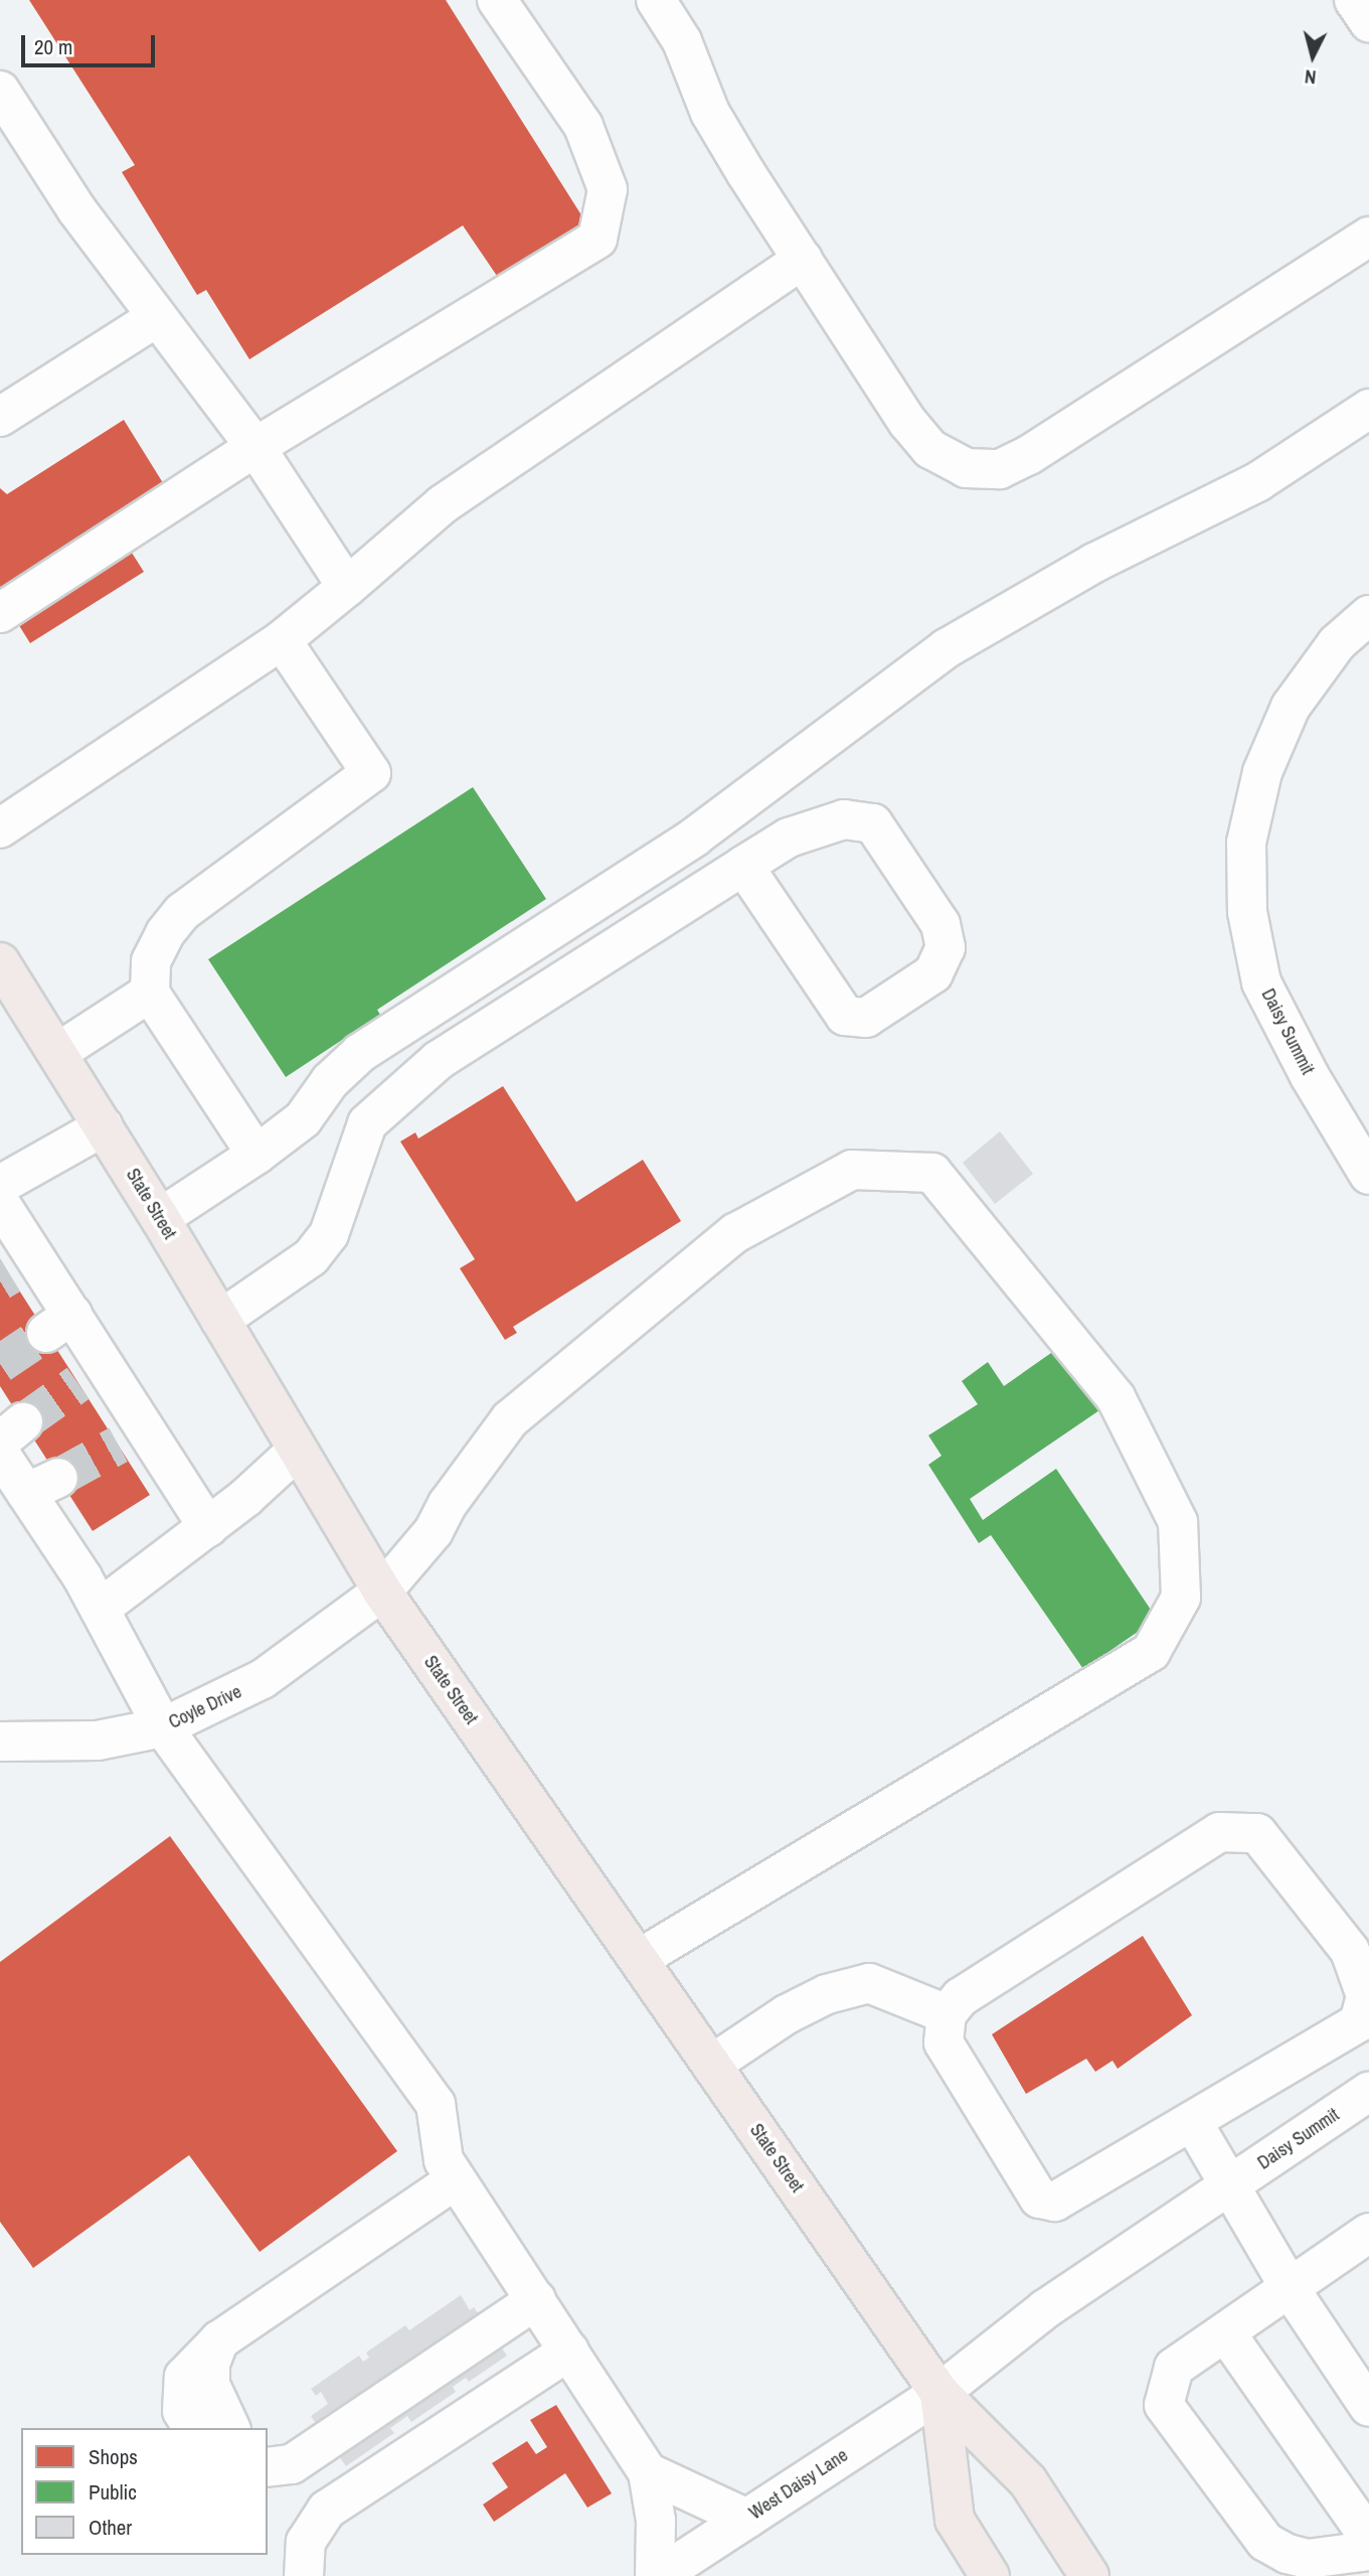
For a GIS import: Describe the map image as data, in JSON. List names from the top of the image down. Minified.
{"streets":{"main road":["State Street"],"street":["Daisy Summit","Coyle Drive","West Daisy Lane"]},"crossings":[["Daisy Summit","State Street"],["Daisy Summit","West Daisy Lane"],["State Street","Coyle Drive"],["State Street","West Daisy Lane"]],"legend":["Shops","Public","Other"],"scale_bar":"20 m","north":"bottom"}
